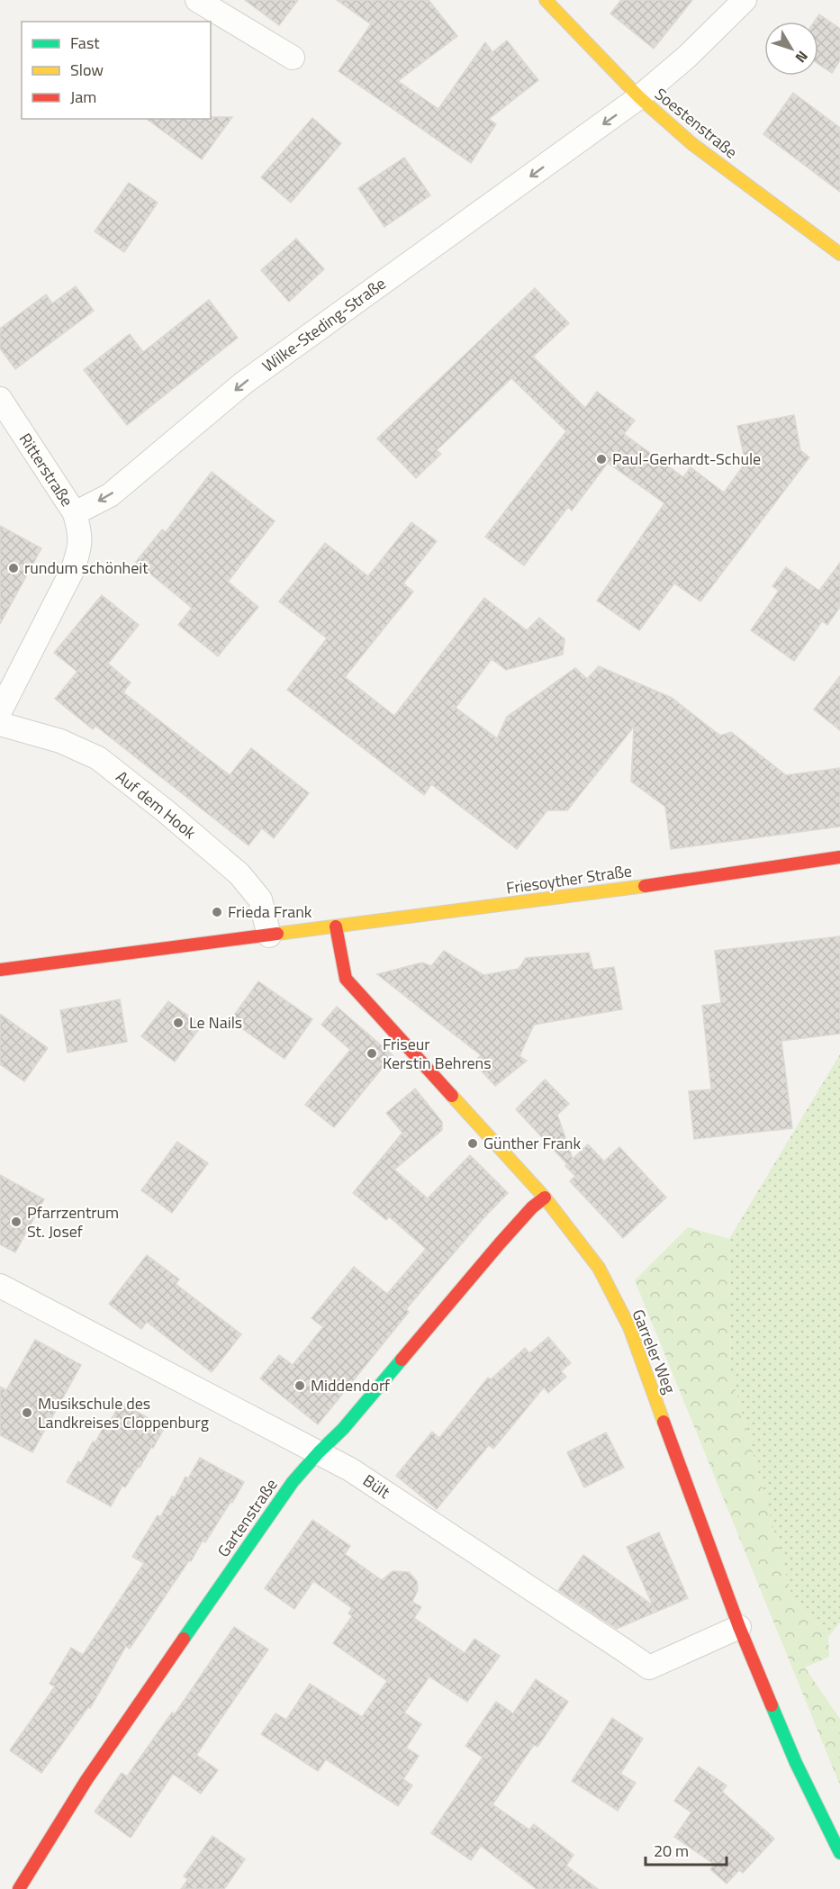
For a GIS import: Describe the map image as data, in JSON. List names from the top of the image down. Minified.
{"streets":{"street":["Soestenstraße","Wilke-Steding-Straße","Ritterstraße","Auf dem Hook","Friesoyther Straße","Garreler Weg","Bült","Gartenstraße"]},"crossings":[["Soestenstraße","Wilke-Steding-Straße"],["Wilke-Steding-Straße","Ritterstraße"],["Auf dem Hook","Friesoyther Straße"],["Friesoyther Straße","Garreler Weg"],["Garreler Weg","Bült"],["Garreler Weg","Gartenstraße"],["Bült","Gartenstraße"]],"one_way":["Wilke-Steding-Straße"],"places":["Paul-Gerhardt-Schule","rundum schönheit","Frieda Frank","Le Nails","Friseur Kerstin Behrens","Günther Frank","Pfarrzentrum St. Josef","Middendorf","Musikschule des Landkreises Cloppenburg"],"legend":["Fast","Slow","Jam"],"scale_bar":"20 m","north":"bottom right"}
